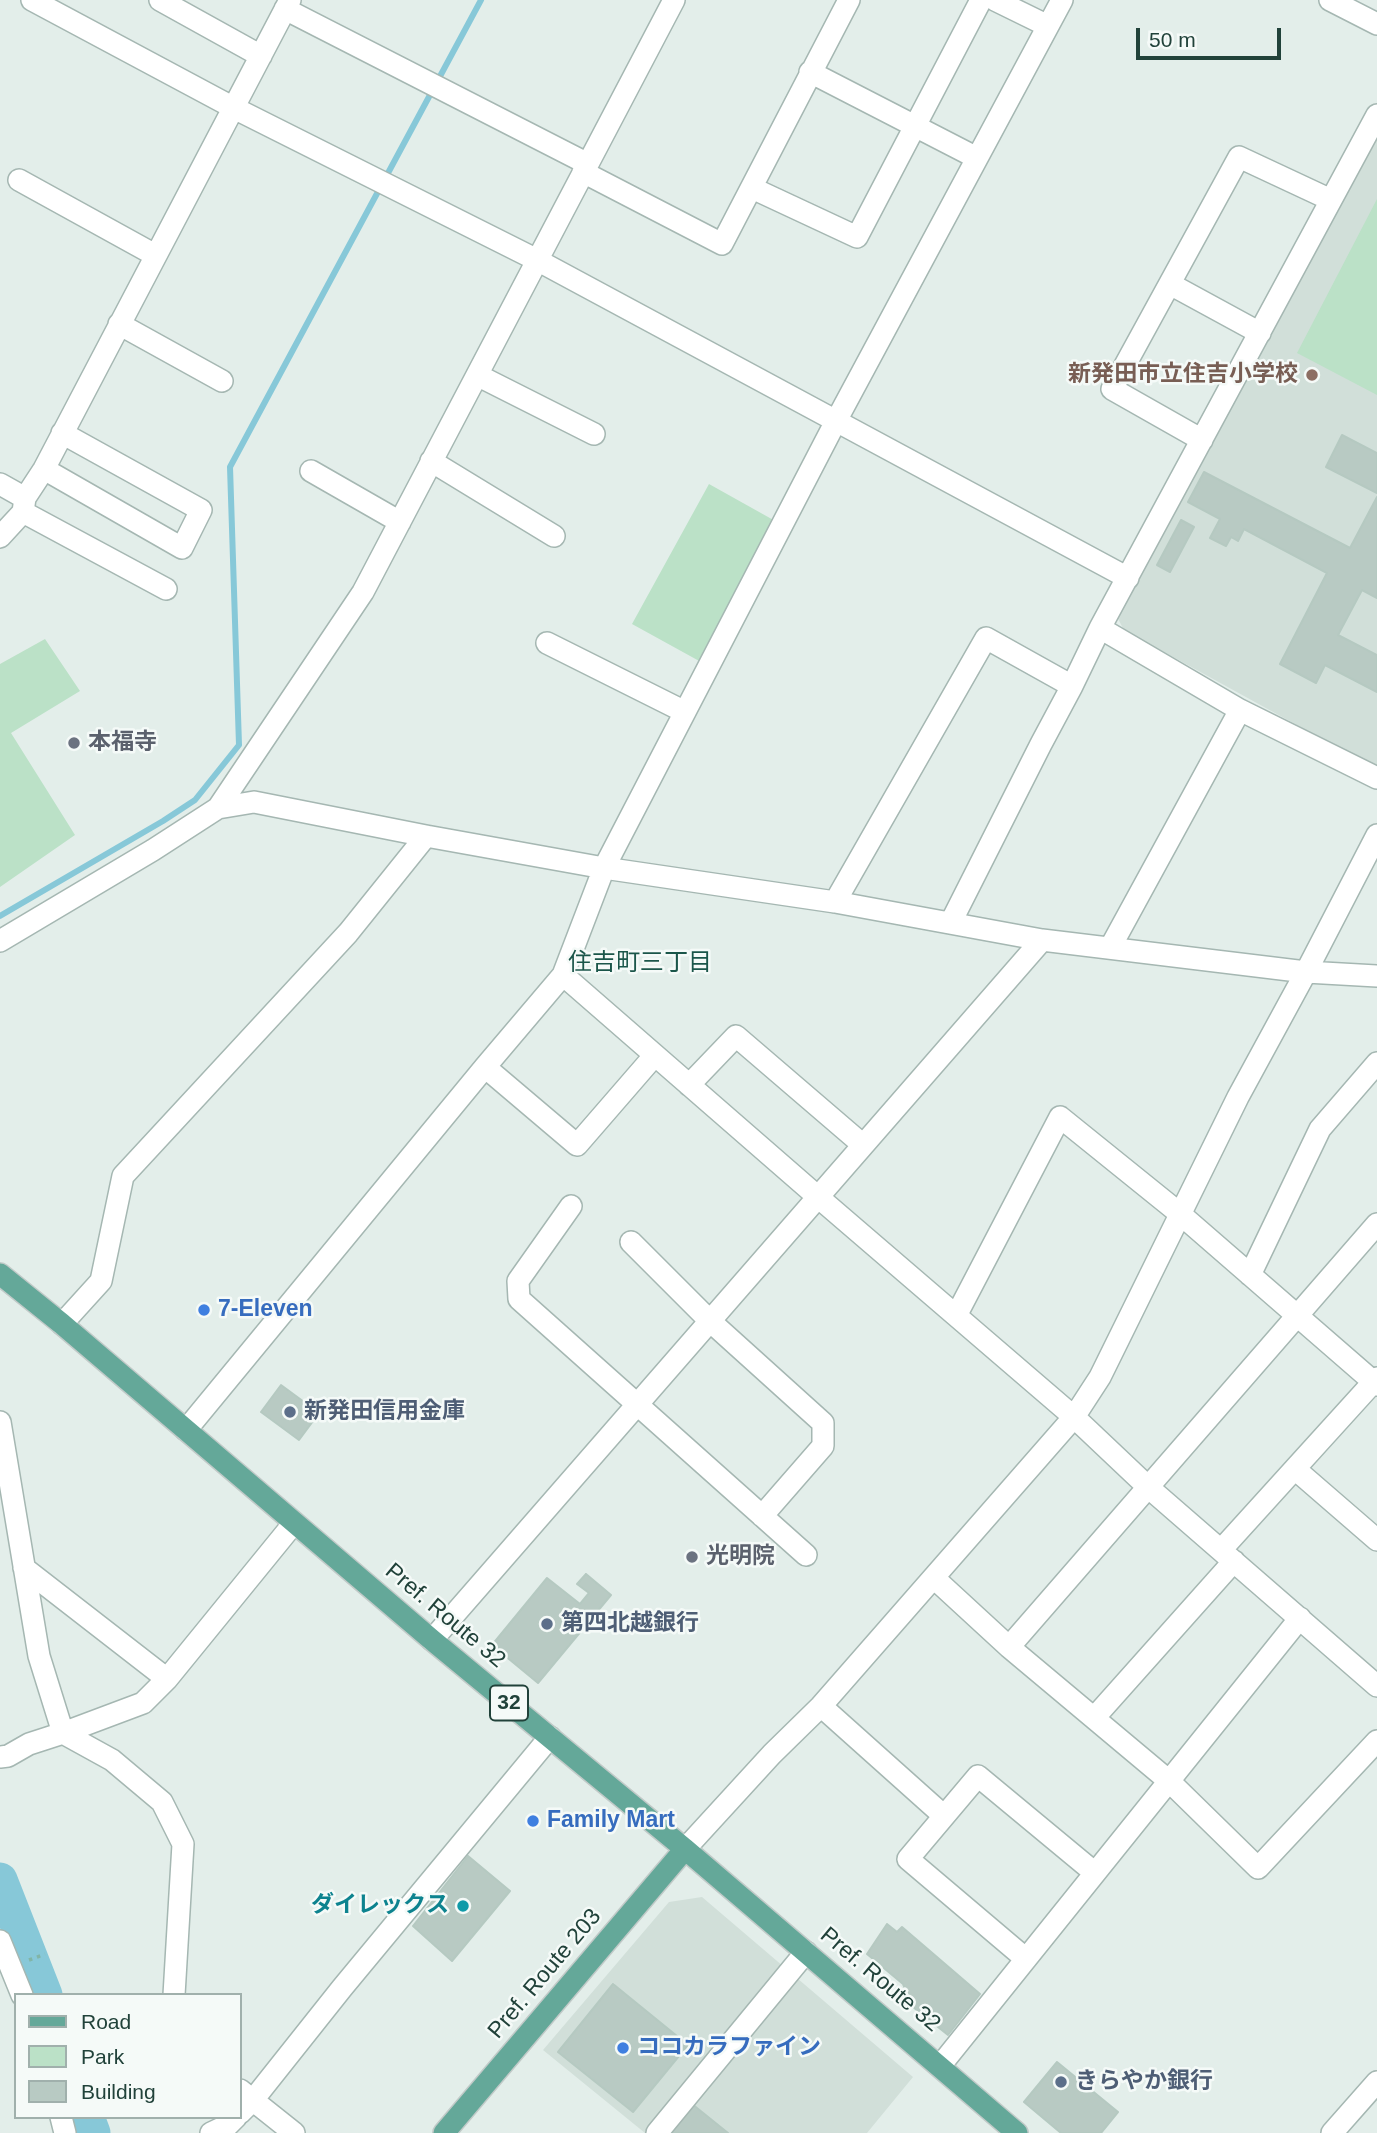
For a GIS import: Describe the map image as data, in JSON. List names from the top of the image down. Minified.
{"streets":{"main road":["Pref. Route 32","32","Pref. Route 203"]},"crossings":[["Pref. Route 32","Pref. Route 203"]],"districts":["住吉町三丁目"],"places":["新発田市立住吉小学校","本福寺","7-Eleven","新発田信用金庫","光明院","第四北越銀行","Family Mart","ダイレックス","ココカラファイン","きらやか銀行"],"legend":["Road","Park","Building"],"scale_bar":"50 m"}
